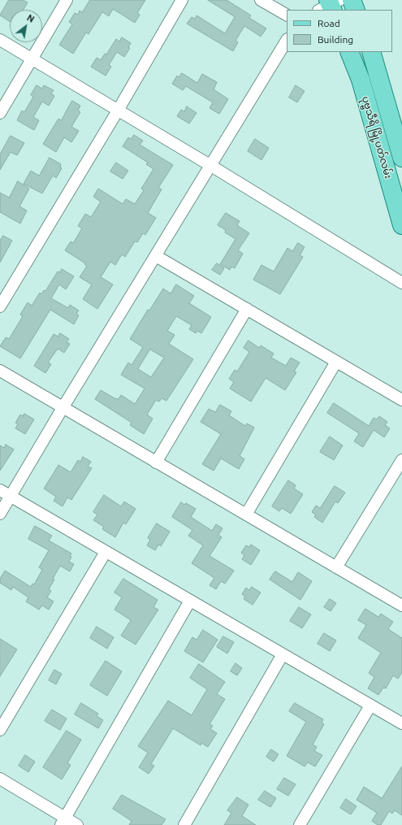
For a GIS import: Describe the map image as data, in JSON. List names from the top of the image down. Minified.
{"streets":{"main road":["ပုဗ္ဗသီရိ မြို့ပတ်လမ်း"]},"legend":["Road","Building"],"north":"top right"}
